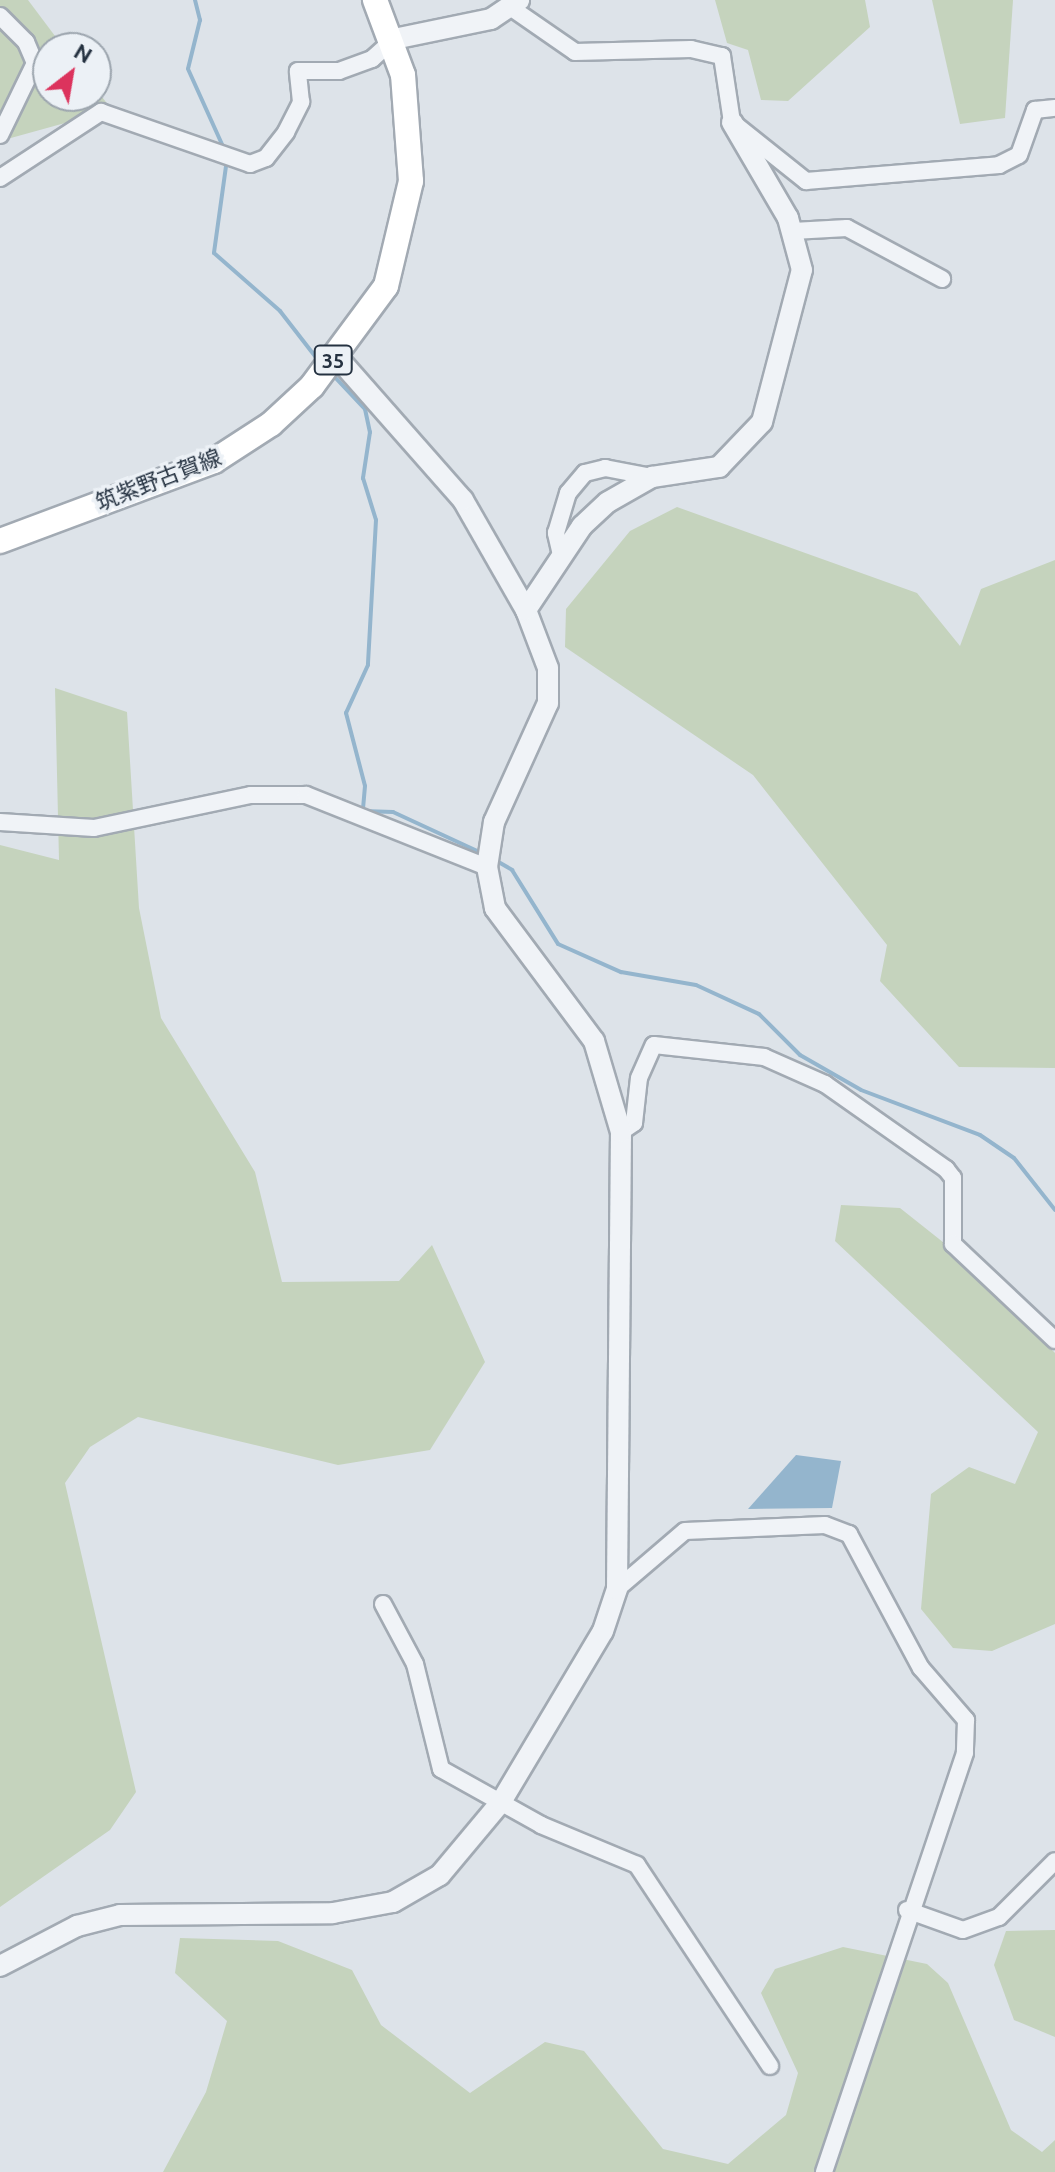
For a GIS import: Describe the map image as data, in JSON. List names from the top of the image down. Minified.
{"streets":{"main road":["35","筑紫野古賀線"]},"north":"top right"}
